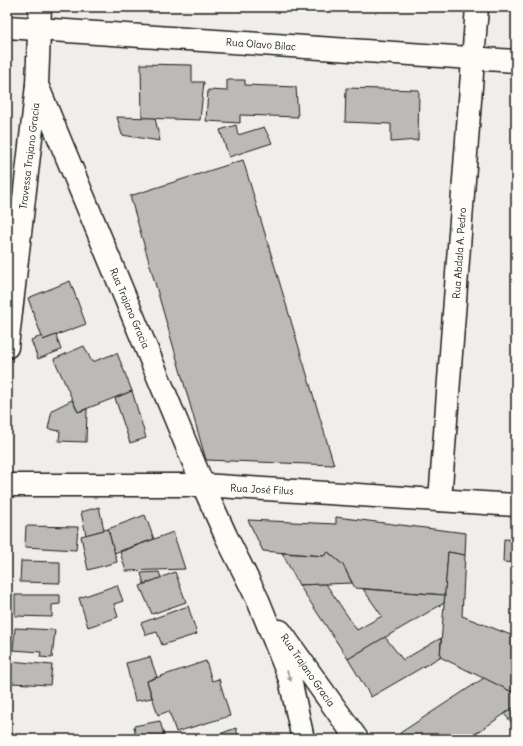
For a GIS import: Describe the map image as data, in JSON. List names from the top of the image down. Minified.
{"streets":{"street":["Rua Olavo Bilac","Travessa Trajano Gracia","Rua Abdala A. Pedro","Rua Trajano Gracia","Rua José Filus"]},"crossings":[["Rua Olavo Bilac","Rua Abdala A. Pedro"],["Rua Olavo Bilac","Rua Trajano Gracia"],["Travessa Trajano Gracia","Rua Trajano Gracia"],["Rua Abdala A. Pedro","Rua José Filus"],["Rua Trajano Gracia","Rua José Filus"]]}
